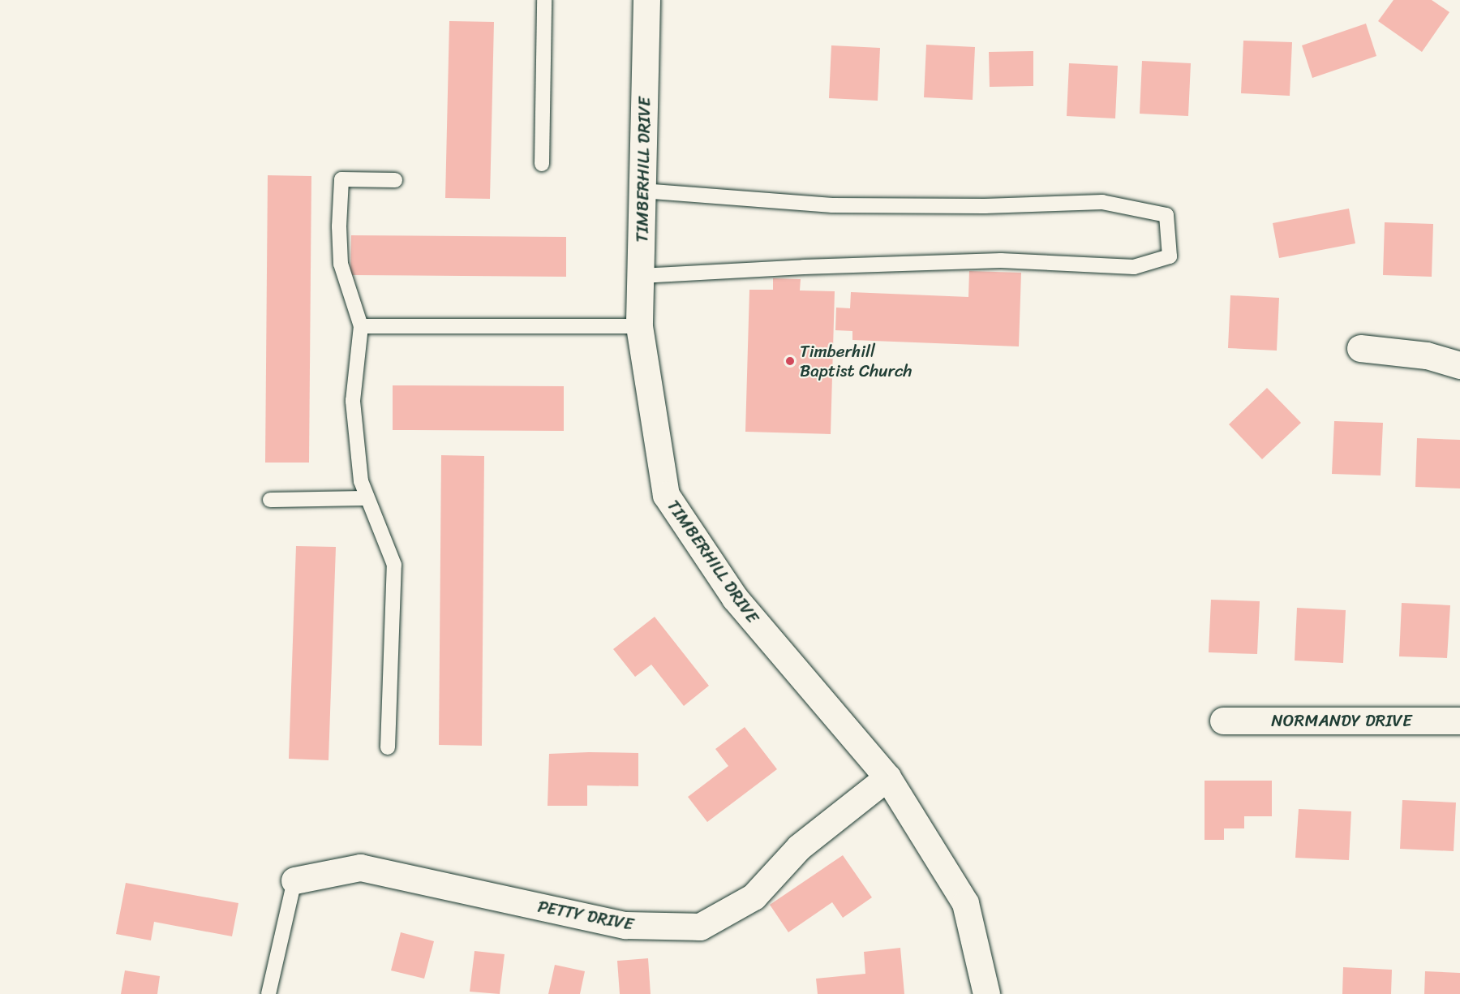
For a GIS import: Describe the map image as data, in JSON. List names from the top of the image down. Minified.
{"streets":{"street":["TIMBERHILL DRIVE","NORMANDY DRIVE","PETTY DRIVE"]},"crossings":[["TIMBERHILL DRIVE","PETTY DRIVE"]],"places":["Timberhill Baptist Church"]}
